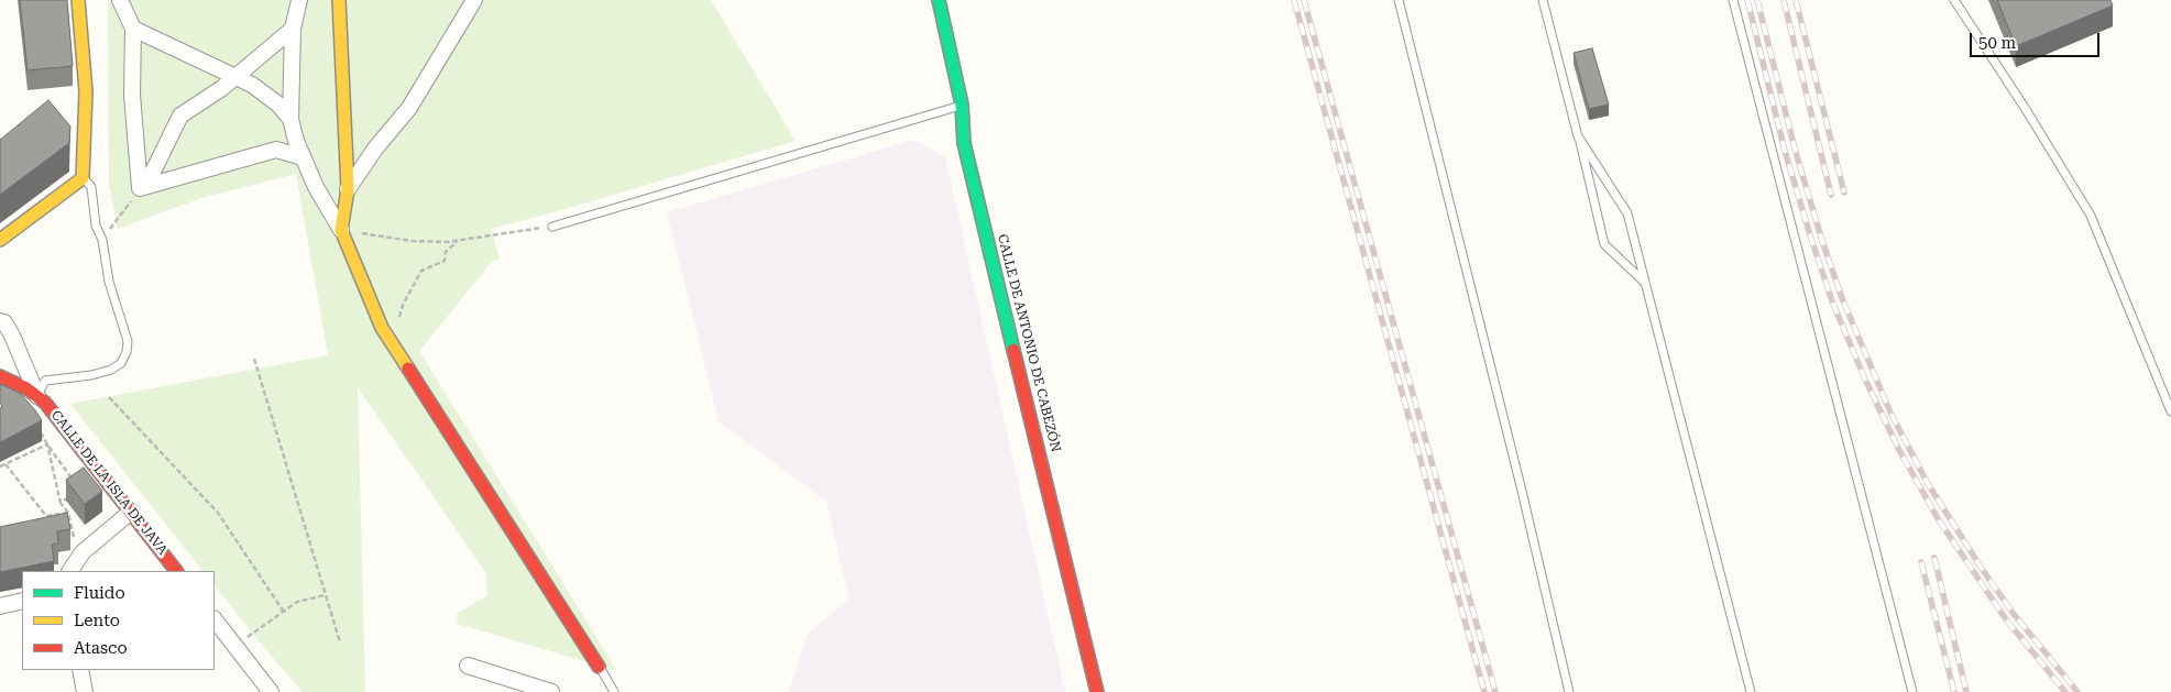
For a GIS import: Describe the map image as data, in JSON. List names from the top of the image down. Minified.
{"streets":{"street":["CALLE DE ANTONIO DE CABEZÓN","CALLE DE LA ISLA DE JAVA"]},"legend":["Fluido","Lento","Atasco"],"scale_bar":"50 m"}
